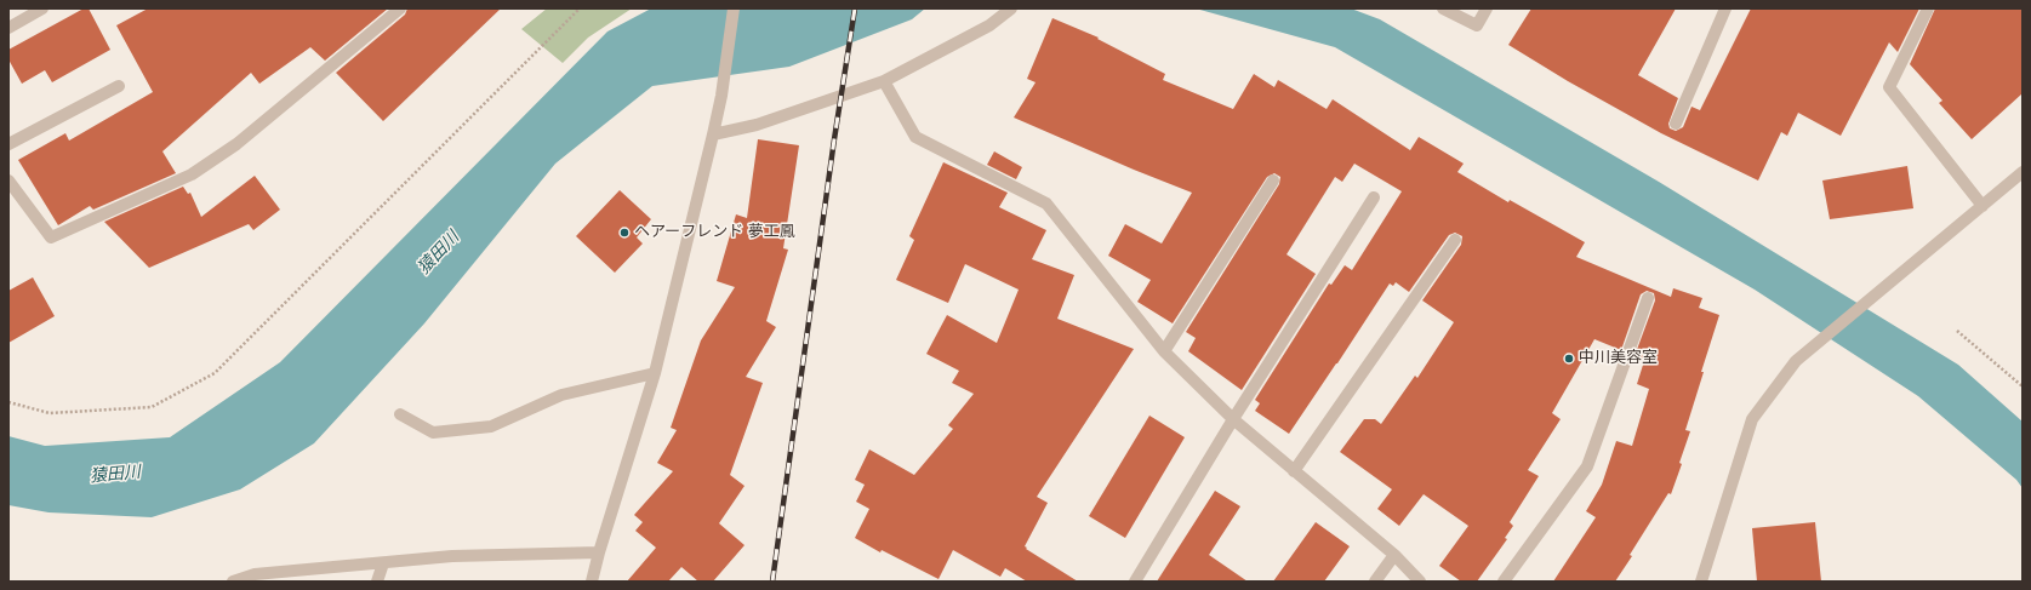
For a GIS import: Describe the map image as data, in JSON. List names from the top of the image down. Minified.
{"water":["猿田川"],"places":["ヘアーフレンド 夢工鳳","中川美容室"]}
